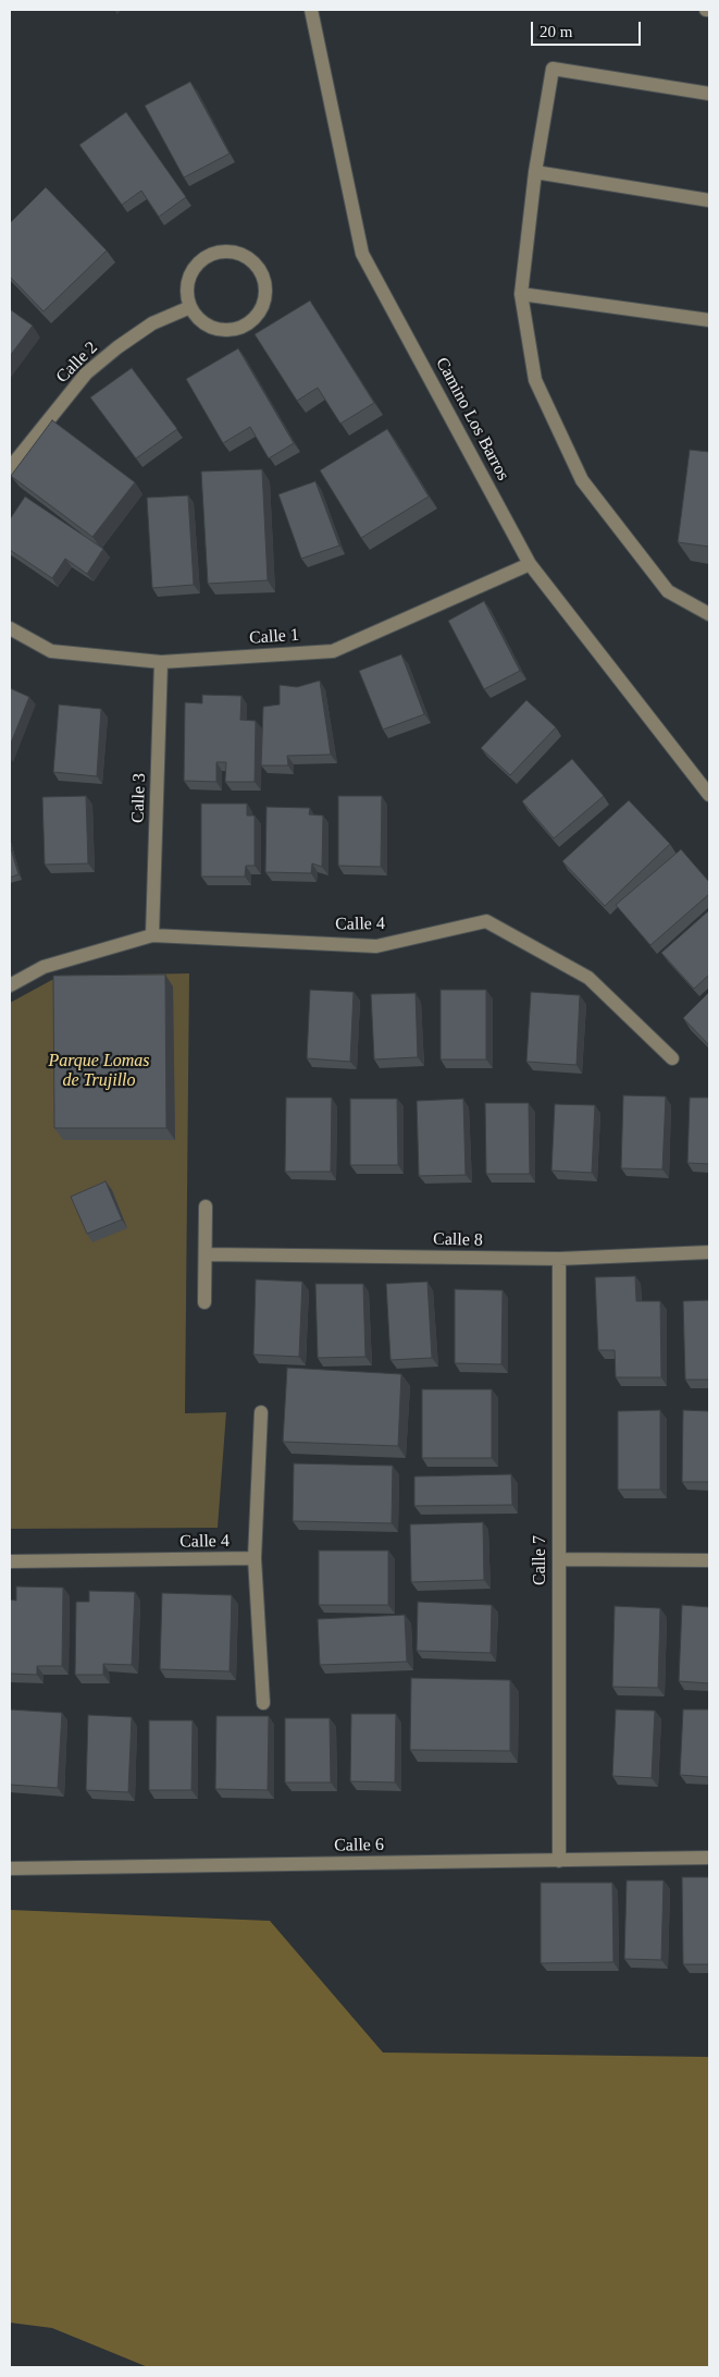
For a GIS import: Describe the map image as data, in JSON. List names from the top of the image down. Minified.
{"streets":{"street":["Calle 2","Camino Los Barros","Calle 1","Calle 3","Calle 4","Calle 8","Calle 7","Calle 6"]},"crossings":[["Camino Los Barros","Calle 1"],["Calle 1","Calle 3"],["Calle 3","Calle 4"],["Calle 8","Calle 7"],["Calle 7","Calle 6"]],"parks":["Parque Lomas de Trujillo"],"scale_bar":"20 m"}
